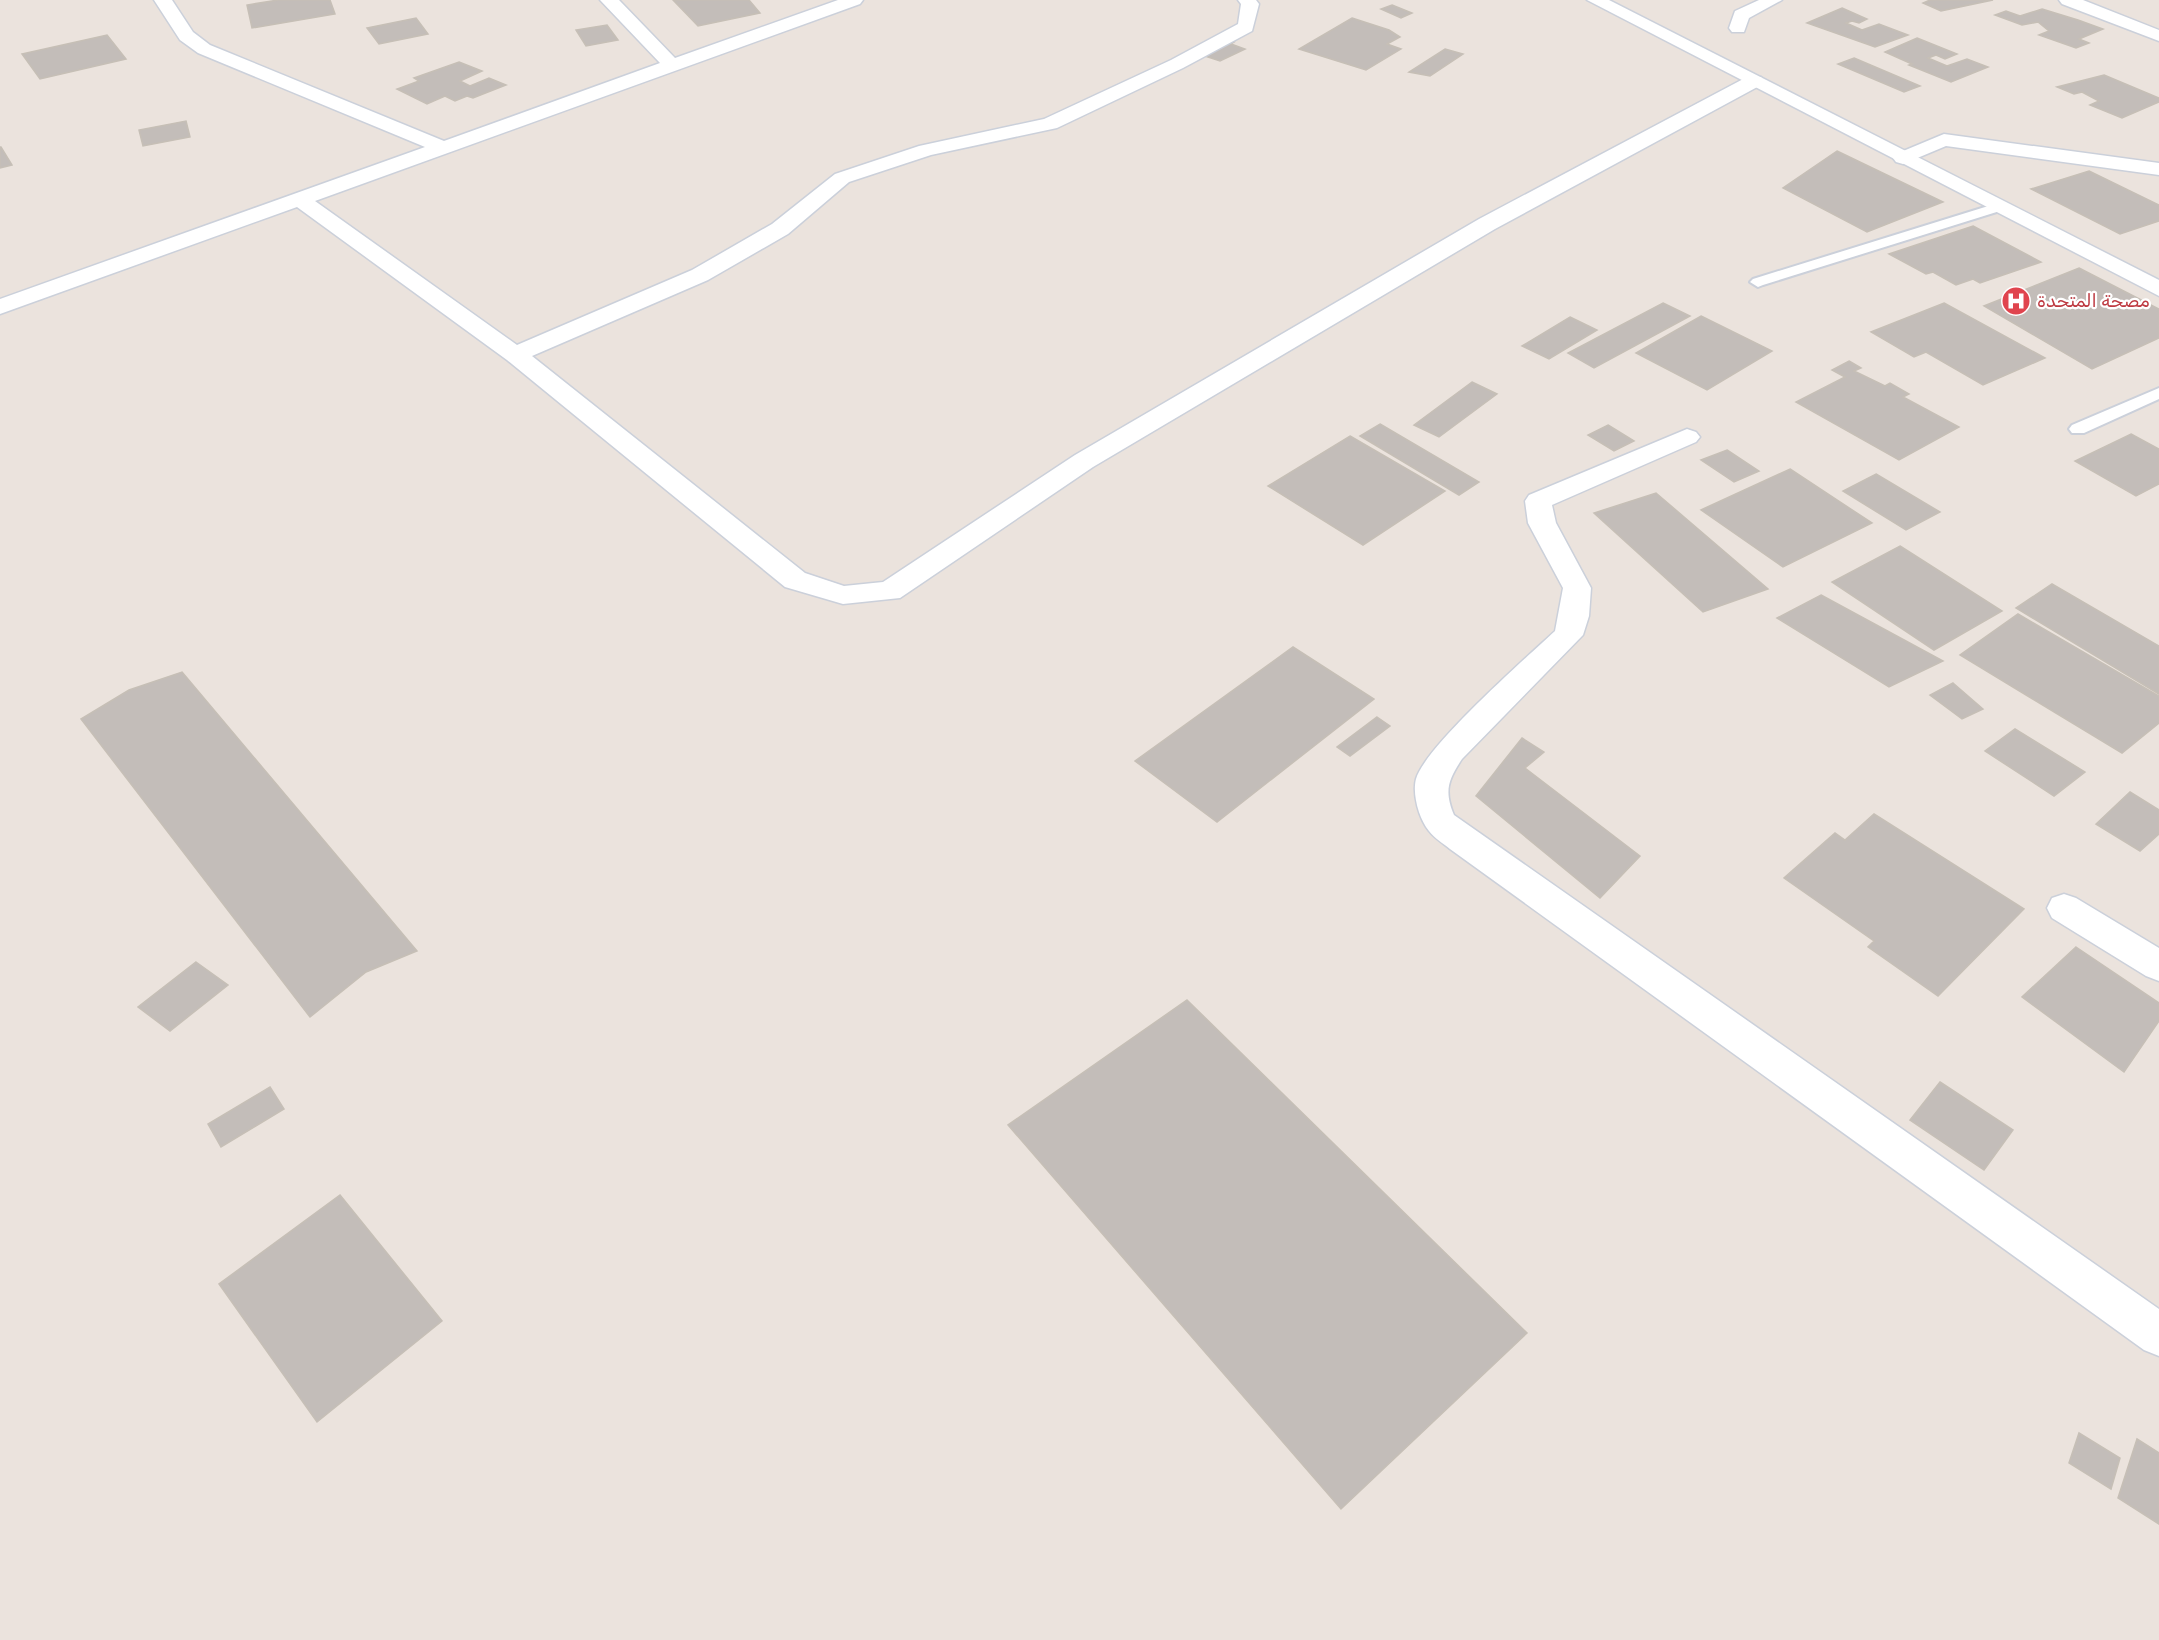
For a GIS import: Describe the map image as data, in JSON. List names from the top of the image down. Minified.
{"places":{"hospital":["مصحة المتحدة"]}}
